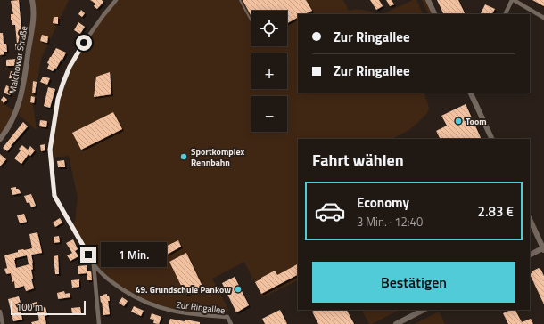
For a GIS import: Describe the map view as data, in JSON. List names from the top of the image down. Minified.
{"streets":{"main road":["Malchower Straße"],"street":["Zur Ringallee"]},"places":["Toom","Sportkomplex Rennbahn","49. Grundschule Pankow"],"scale_bar":"100 m","page":{"map_buttons":["+","−"],"banner":["Zur Ringallee","Zur Ringallee"],"heading":"Fahrt wählen","list":[{"name":"Economy","note":"3 Min. · 12:40","value":"2.83 €"}],"bubble":"1 Min.","buttons":"Bestätigen","scale":"100 m"}}
